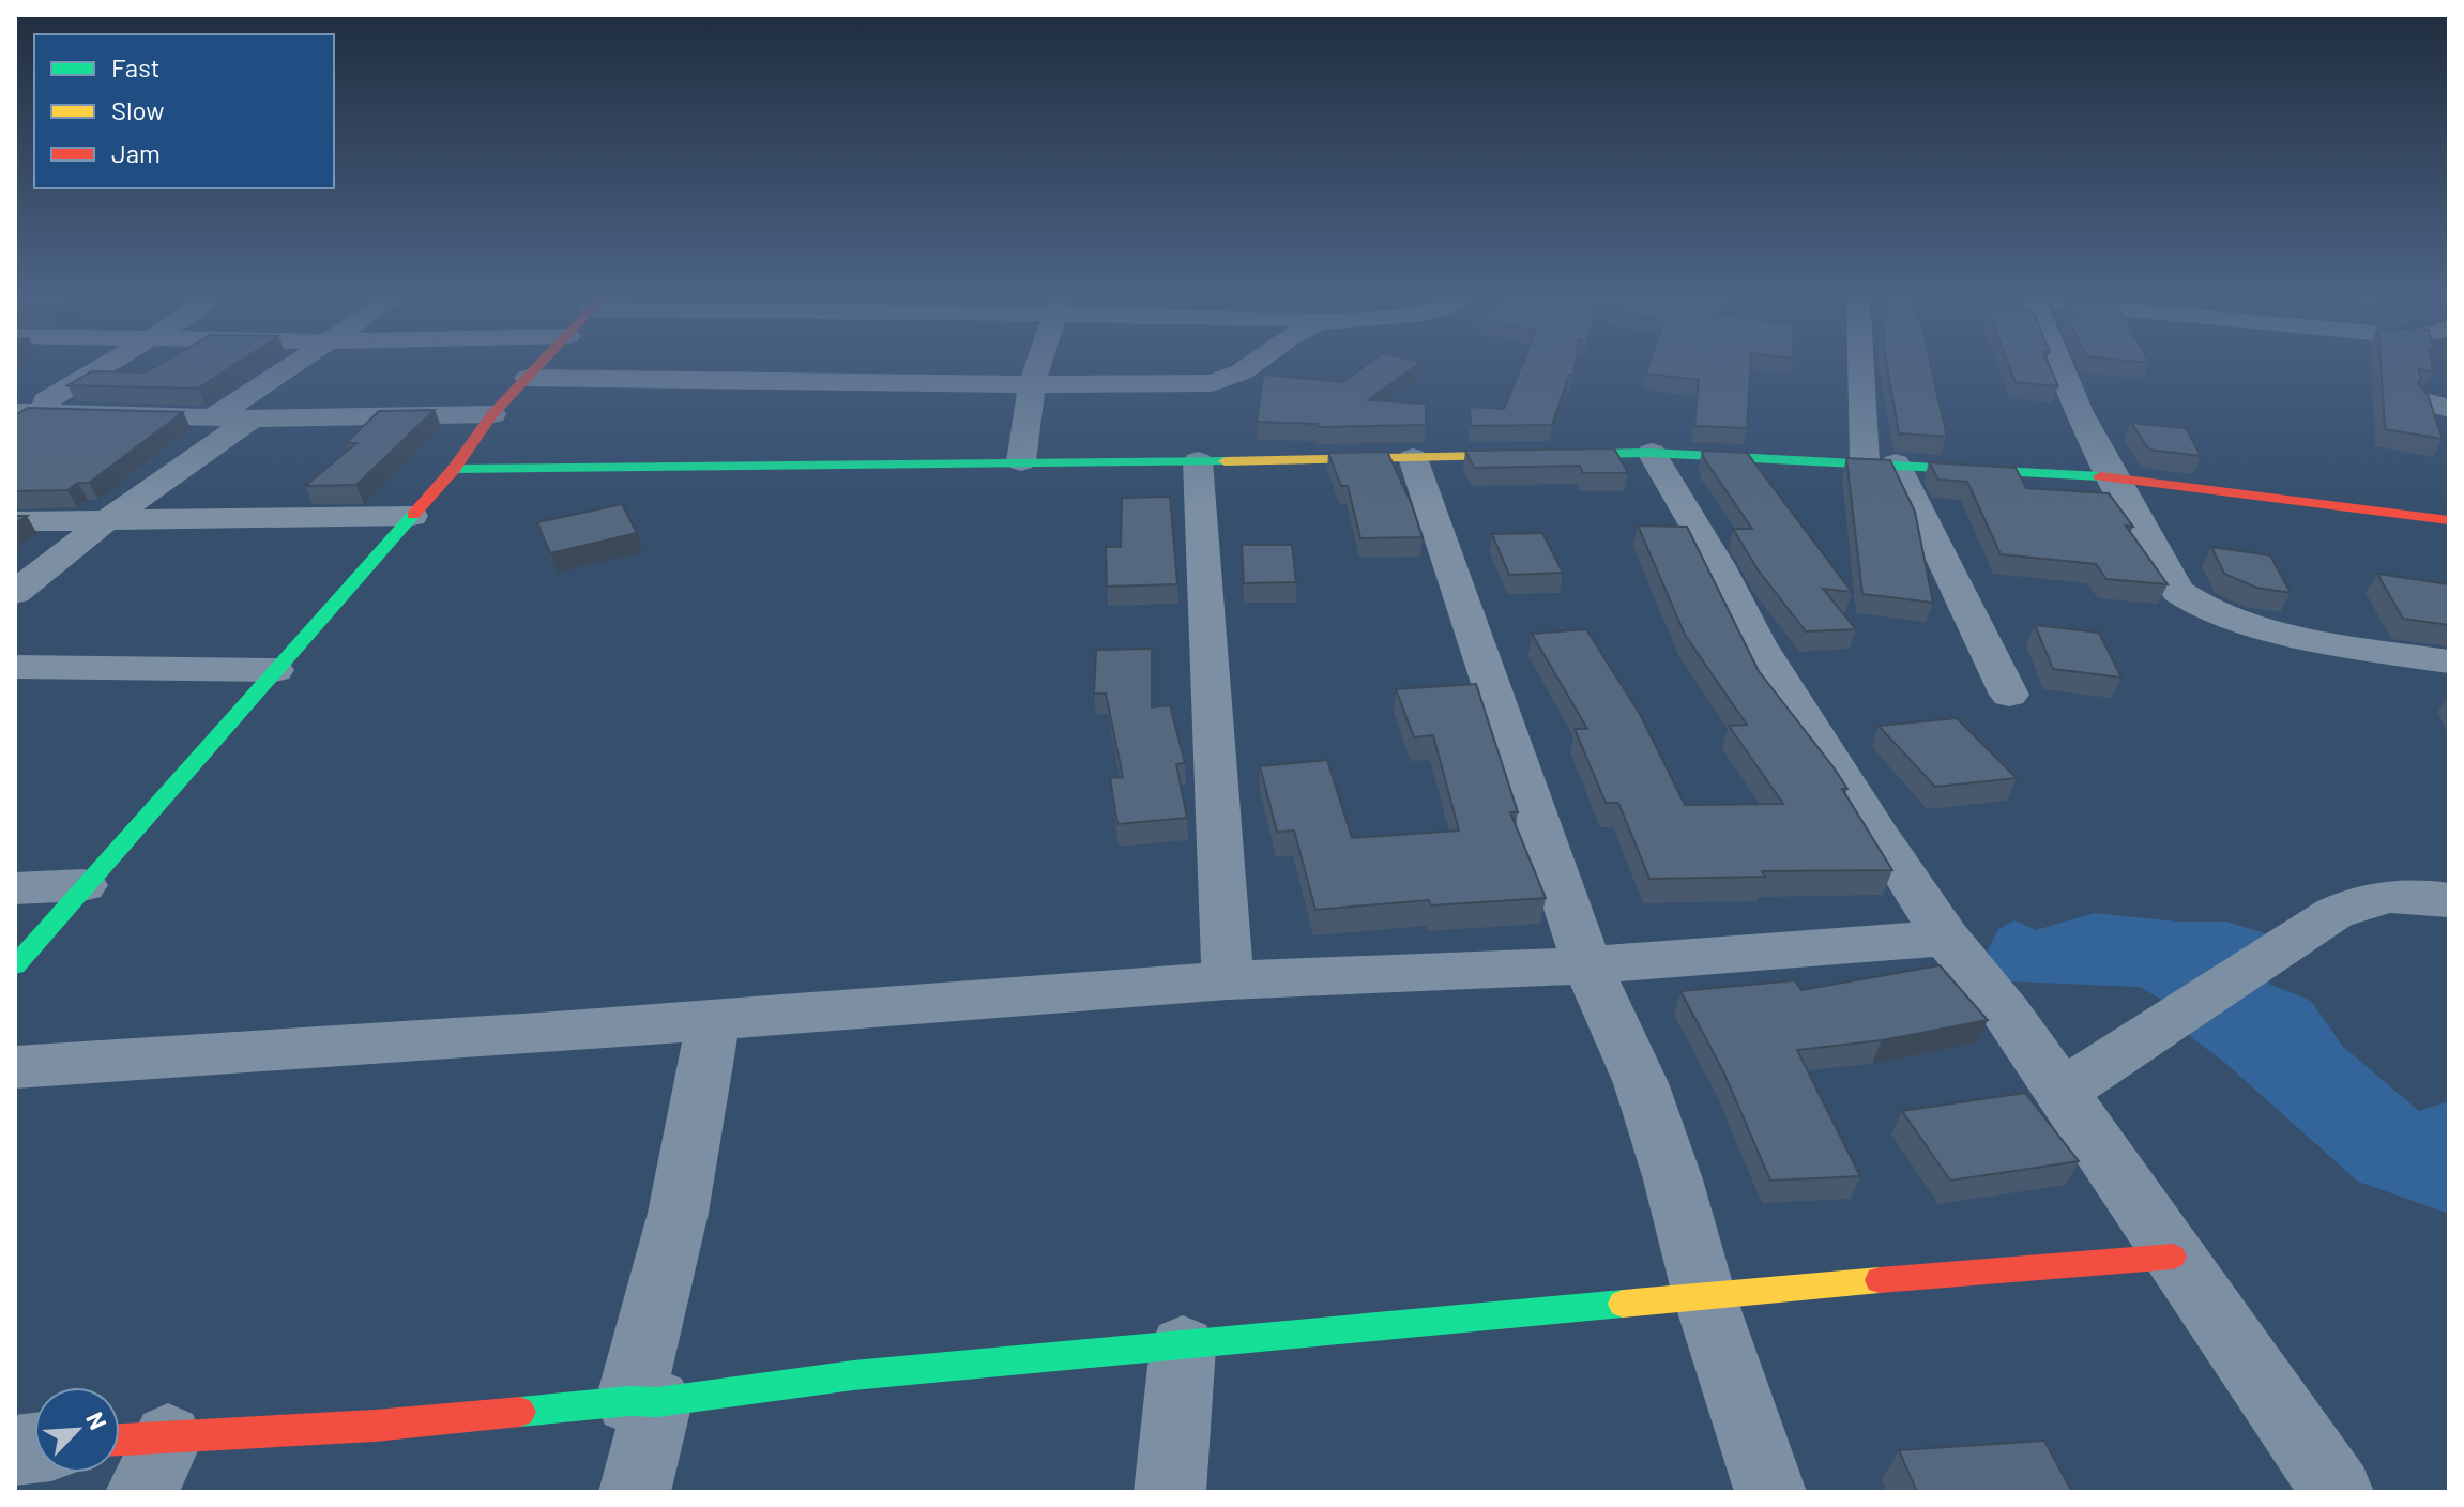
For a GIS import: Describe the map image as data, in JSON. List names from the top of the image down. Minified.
{"legend":["Fast","Slow","Jam"],"north":"top right"}
